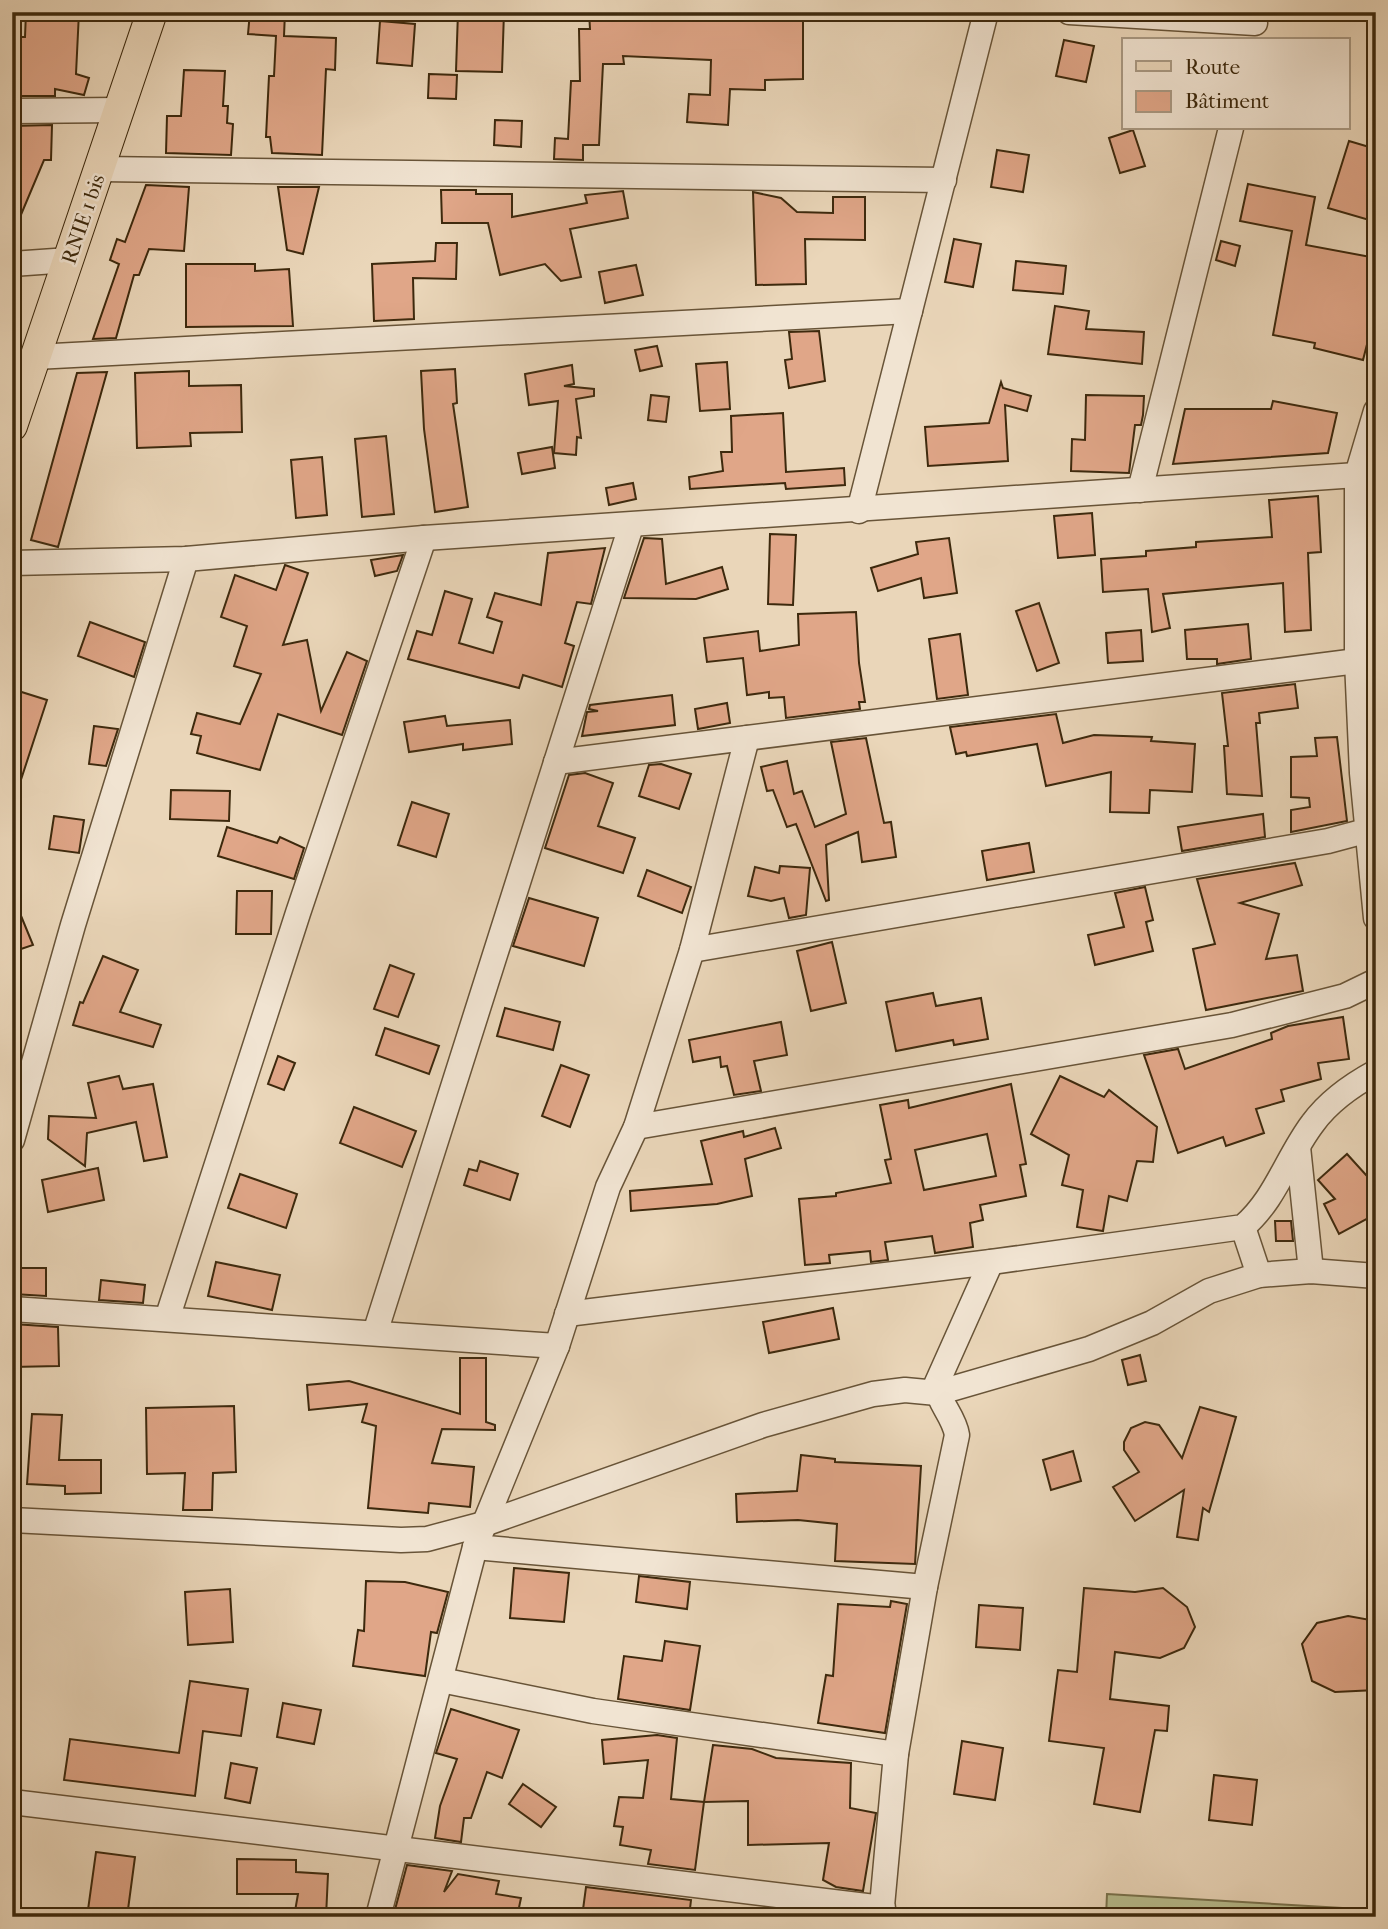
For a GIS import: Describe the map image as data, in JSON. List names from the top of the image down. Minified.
{"streets":{"main road":["RNIE 1 bis"]},"legend":["Route","Bâtiment"]}
